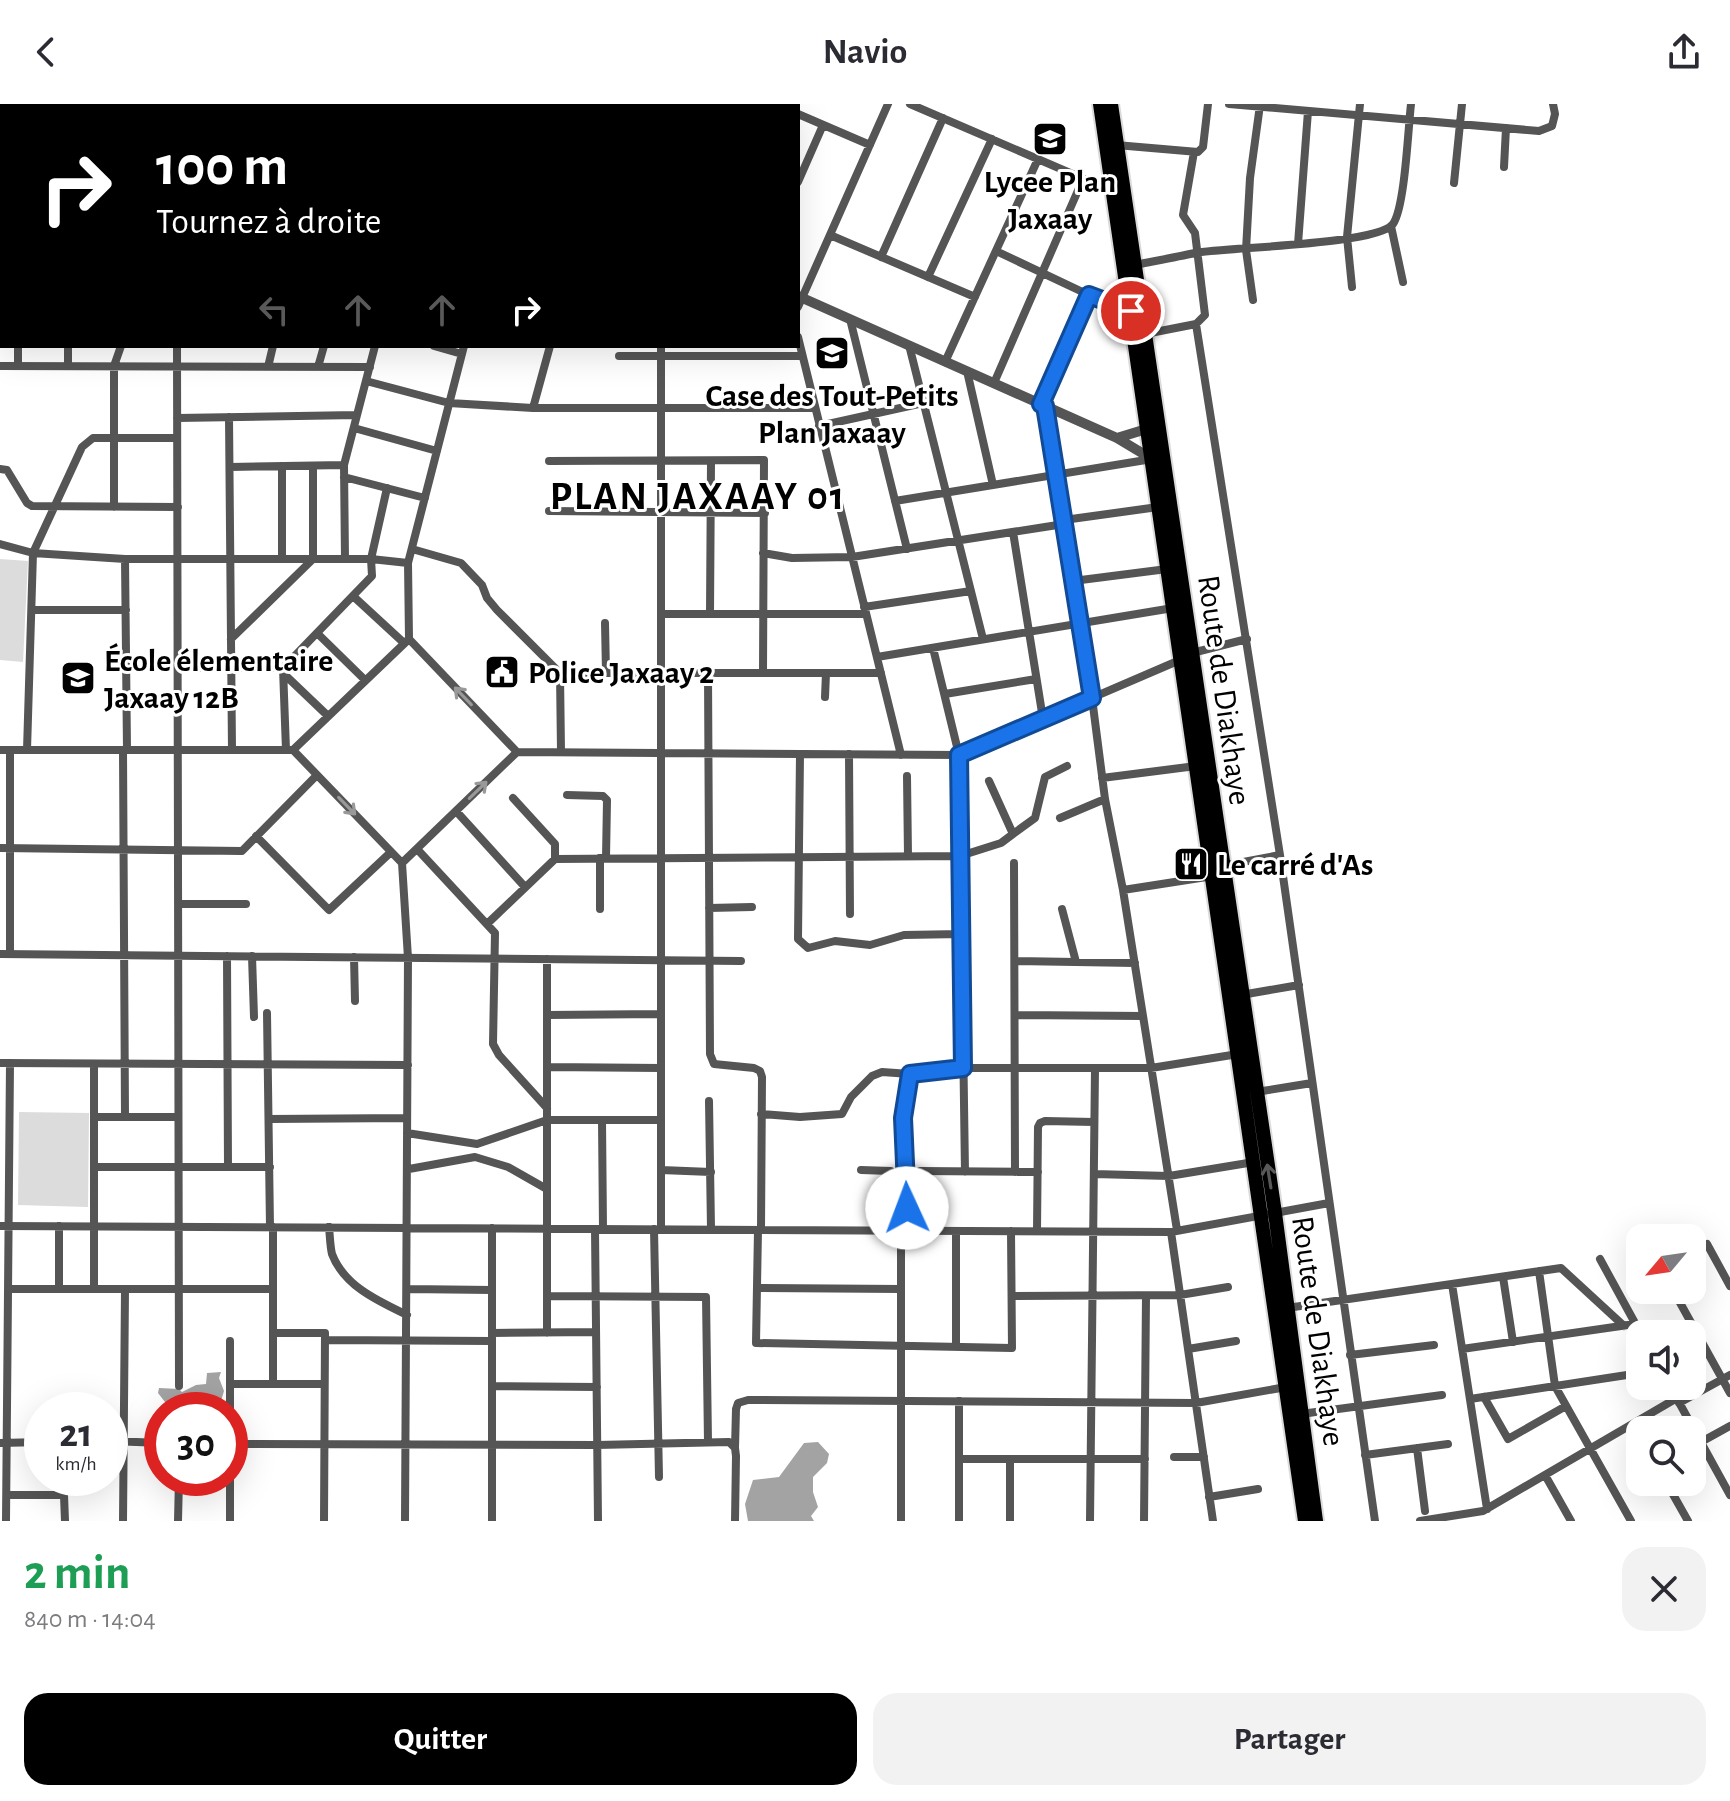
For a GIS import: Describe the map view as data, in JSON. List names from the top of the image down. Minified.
{"streets":{"main road":["Route de Diakhaye"]},"districts":["PLAN JAXAAY 01"],"places":{"school or university":["Lycee Plan Jaxaay","Case des Tout-Petits Plan Jaxaay","École élementaire Jaxaay 12B"],"public building":["Police Jaxaay 2"],"restaurant":["Le carré d'As"]},"north":"bottom left","page":{"header":"Navio","turn":["100 m","Tournez à droite"],"speed":"21 km/h","limit":"30","heading":["2 min","840 m · 14:04"],"buttons":["Quitter","Partager"]}}
